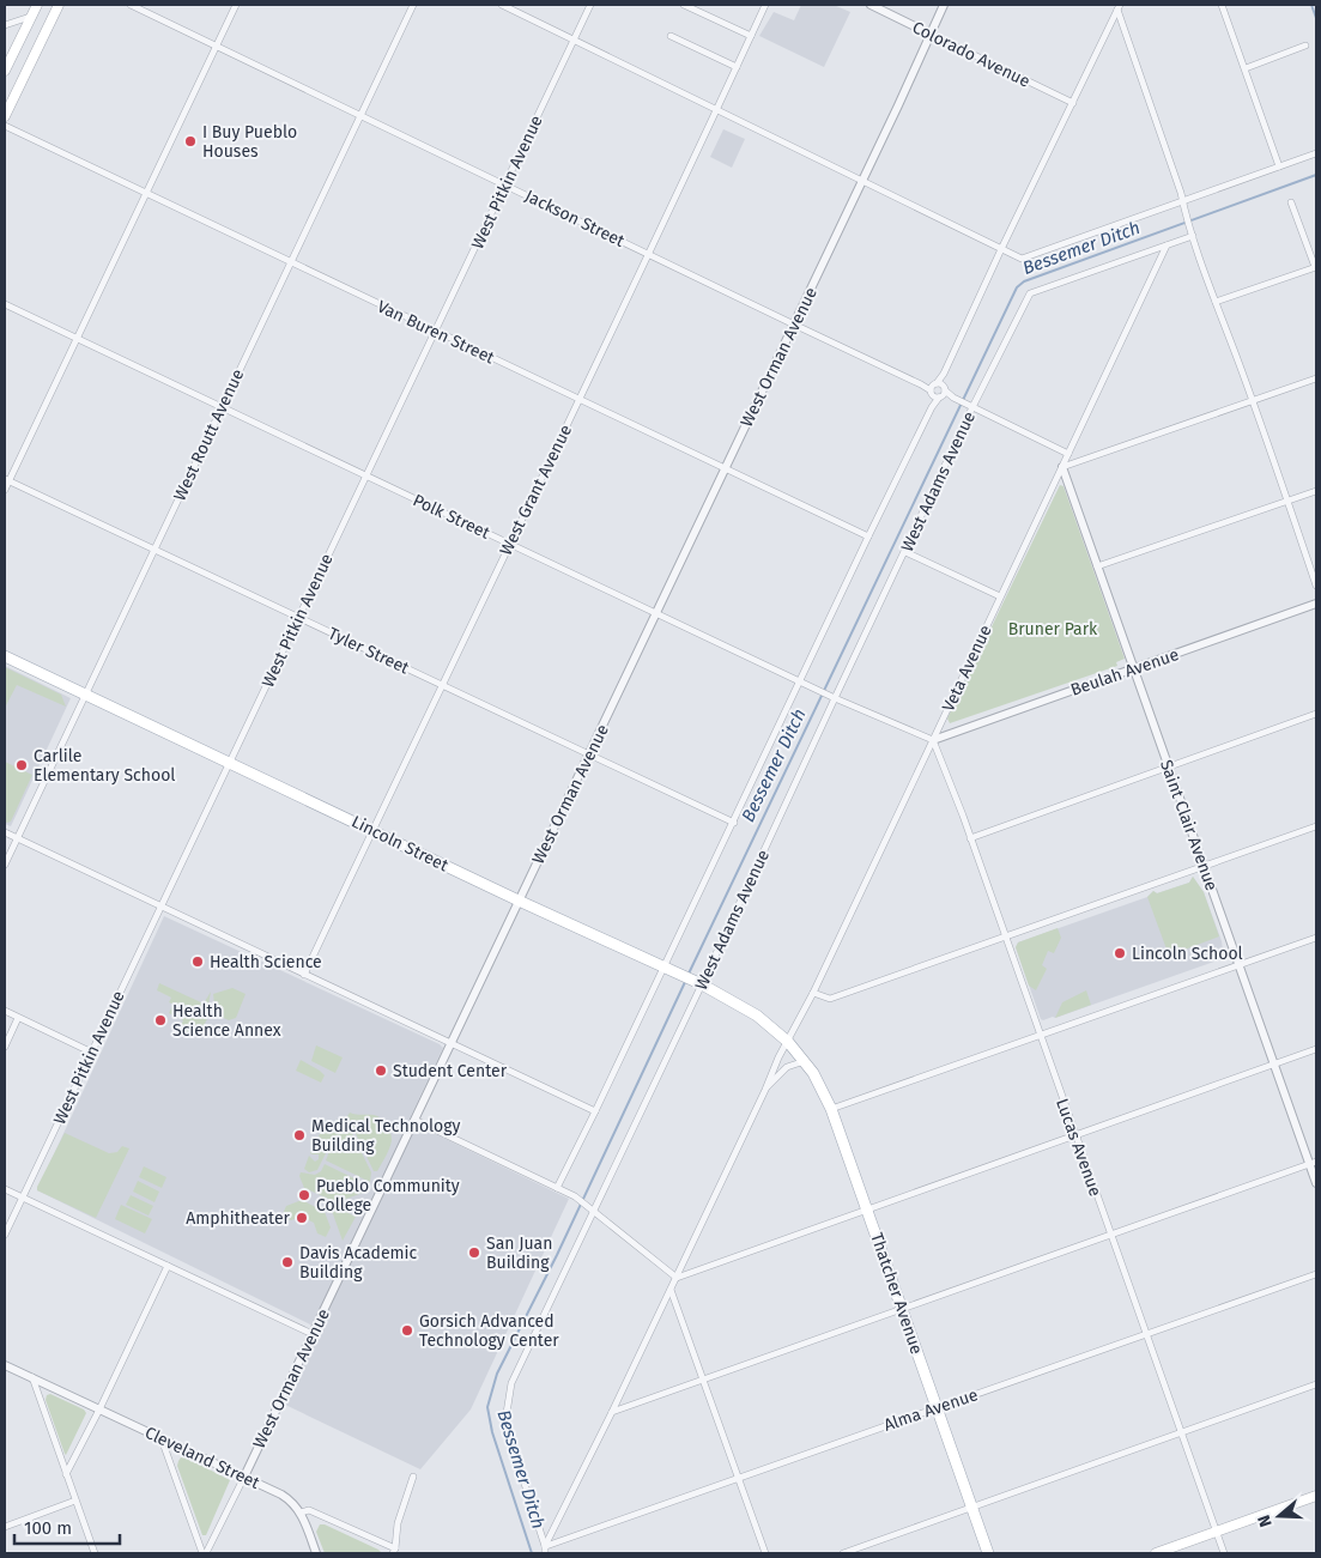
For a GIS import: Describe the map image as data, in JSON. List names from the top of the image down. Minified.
{"streets":{"main road":["Lincoln Street","Thatcher Avenue"],"street":["Colorado Avenue","West Pitkin Avenue","Jackson Street","Van Buren Street","West Orman Avenue","West Routt Avenue","West Adams Avenue","West Grant Avenue","Polk Street","Tyler Street","Veta Avenue","Beulah Avenue","Saint Clair Avenue","Lucas Avenue","Alma Avenue","Cleveland Street"]},"crossings":[["Colorado Avenue","West Orman Avenue"],["West Pitkin Avenue","Jackson Street"],["West Pitkin Avenue","Van Buren Street"],["West Pitkin Avenue","Polk Street"],["West Pitkin Avenue","Tyler Street"],["West Pitkin Avenue","Lincoln Street"],["Jackson Street","West Orman Avenue"],["Jackson Street","West Routt Avenue"],["Jackson Street","West Adams Avenue"],["Jackson Street","West Grant Avenue"],["Jackson Street","Veta Avenue"],["Van Buren Street","West Orman Avenue"],["Van Buren Street","West Routt Avenue"],["Van Buren Street","West Grant Avenue"],["West Orman Avenue","Polk Street"],["West Orman Avenue","Tyler Street"],["West Orman Avenue","Lincoln Street"],["West Orman Avenue","Cleveland Street"],["West Routt Avenue","Polk Street"],["West Routt Avenue","Tyler Street"],["West Routt Avenue","Lincoln Street"],["West Adams Avenue","Polk Street"],["West Adams Avenue","Veta Avenue"],["West Adams Avenue","Lincoln Street"],["West Adams Avenue","Alma Avenue"],["West Grant Avenue","Polk Street"],["West Grant Avenue","Tyler Street"],["West Grant Avenue","Lincoln Street"],["Polk Street","Veta Avenue"],["Polk Street","Beulah Avenue"],["Polk Street","Lucas Avenue"],["Veta Avenue","Beulah Avenue"],["Veta Avenue","Saint Clair Avenue"],["Veta Avenue","Lincoln Street"],["Veta Avenue","Lucas Avenue"],["Veta Avenue","Thatcher Avenue"],["Veta Avenue","Alma Avenue"],["Beulah Avenue","Saint Clair Avenue"],["Beulah Avenue","Lucas Avenue"],["Lincoln Street","Thatcher Avenue"],["Lucas Avenue","Alma Avenue"],["Thatcher Avenue","Alma Avenue"]],"water":["Bessemer Ditch"],"parks":["Bruner Park"],"places":["I Buy Pueblo Houses","Carlile Elementary School","Lincoln School","Health Science","Health Science Annex","Student Center","Medical Technology Building","Pueblo Community College","Amphitheater","San Juan Building","Davis Academic Building","Gorsich Advanced Technology Center"],"scale_bar":"100 m","north":"left"}
